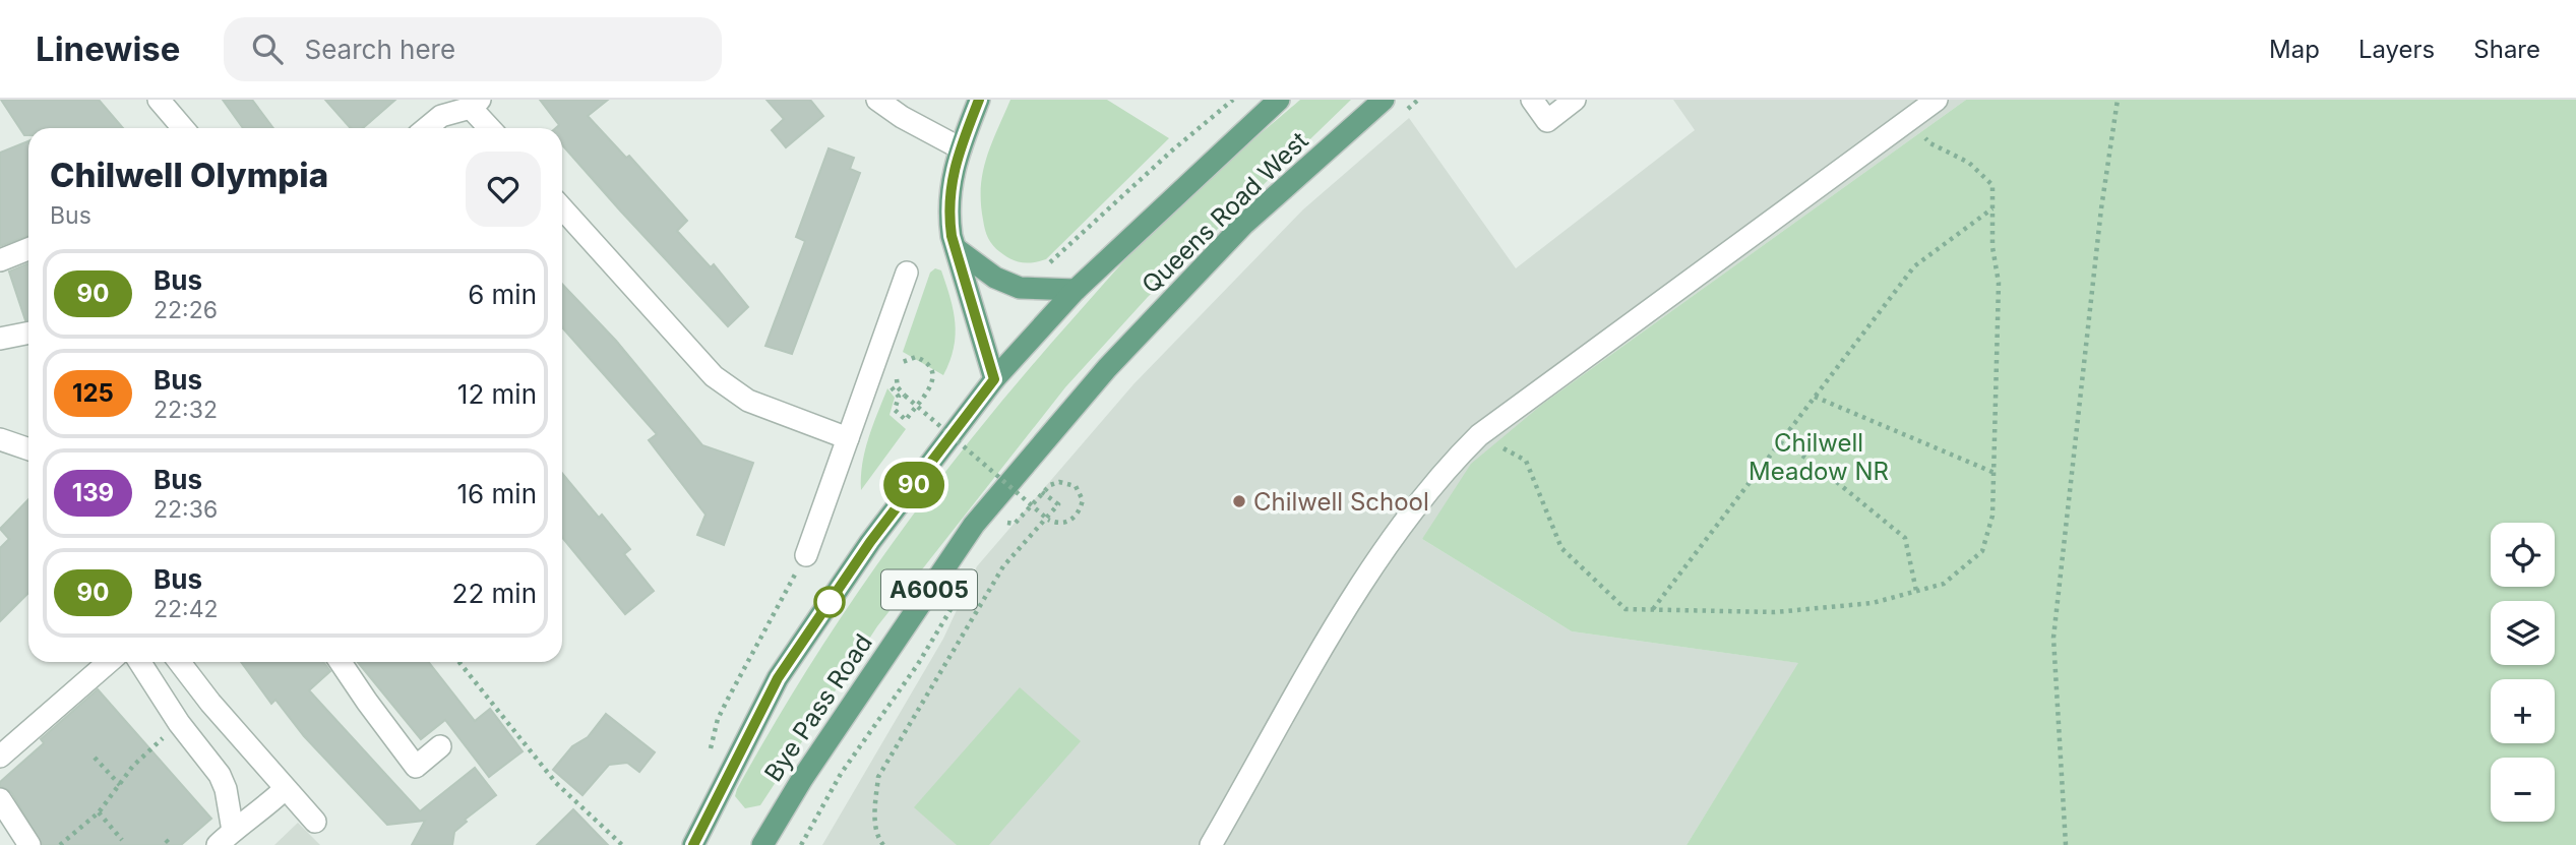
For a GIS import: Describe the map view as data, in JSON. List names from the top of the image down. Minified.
{"streets":{"main road":["Queens Road West","A6005","Bye Pass Road"]},"crossings":[["Queens Road West","Bye Pass Road"]],"parks":["Chilwell Meadow NR"],"places":["Chilwell School"],"lines":["bus line 90"],"page":{"header":"Linewise","search":"Search here","nav":["Map","Layers","Share"],"on_map":"90","heading":["Chilwell Olympia","Bus"],"list":[{"mark":"90","name":"Bus","note":"22:26","value":"6 min"},{"mark":"125","name":"Bus","note":"22:32","value":"12 min"},{"mark":"139","name":"Bus","note":"22:36","value":"16 min"},{"mark":"90","name":"Bus","note":"22:42","value":"22 min"}],"map_buttons":["+","−"]}}
